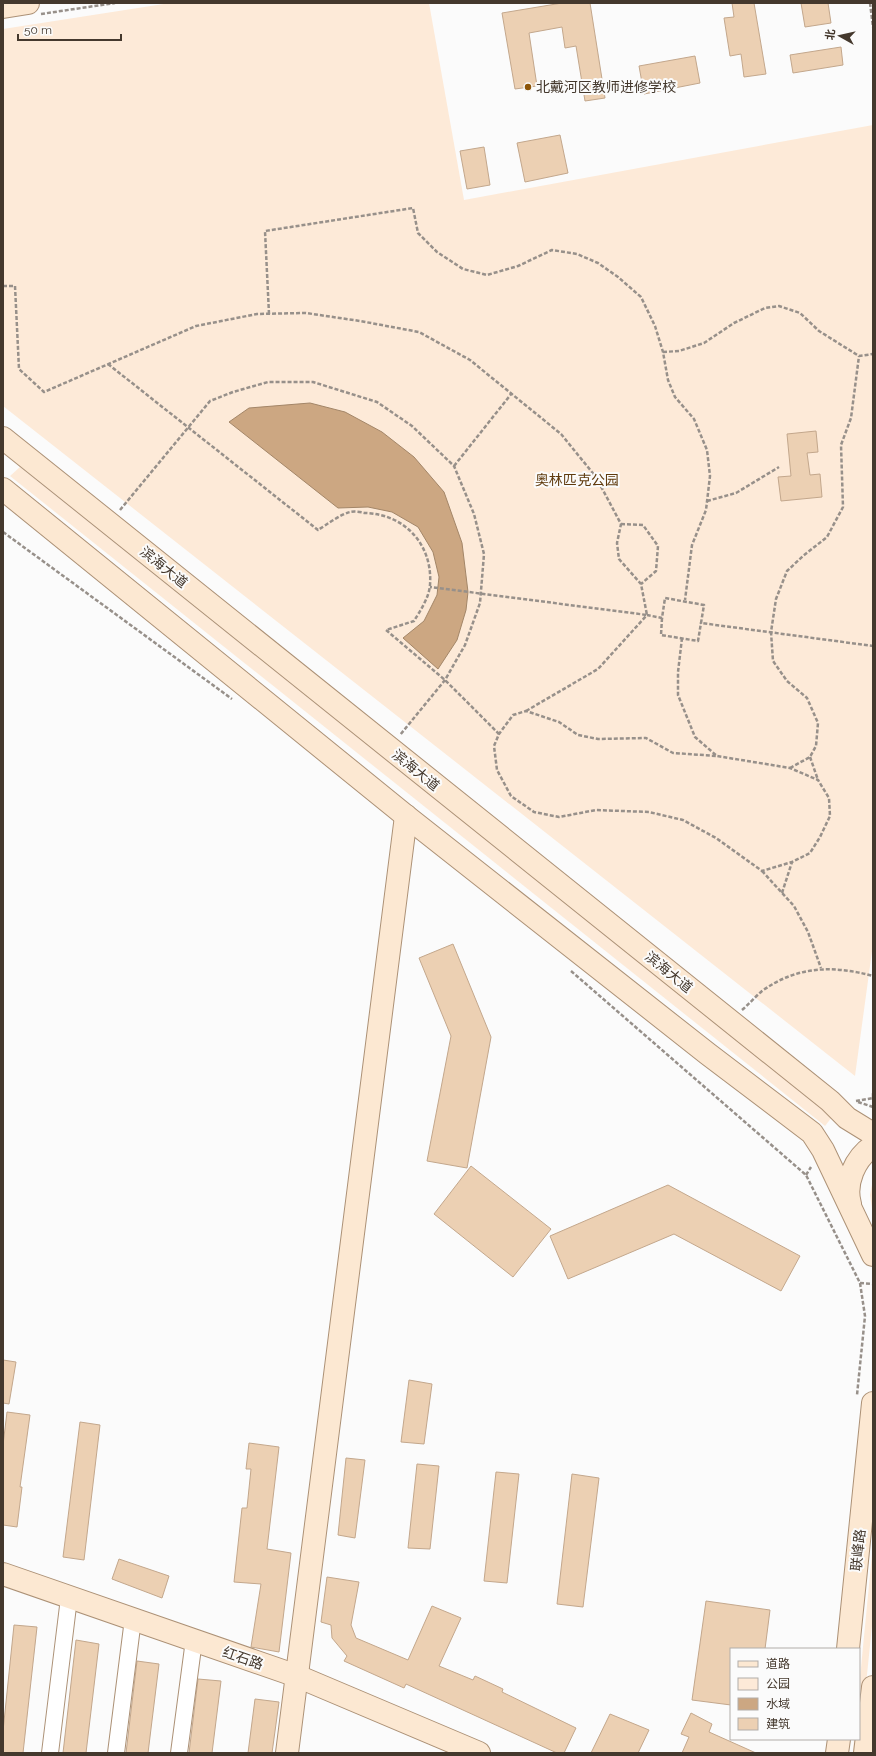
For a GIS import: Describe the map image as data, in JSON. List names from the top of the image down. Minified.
{"streets":{"main road":["滨海大道","联峰路","红石路"]},"parks":["奥林匹克公园"],"places":["北戴河区教师进修学校"],"legend":["道路","公园","水域","建筑"],"scale_bar":"50 m","north":"left"}
